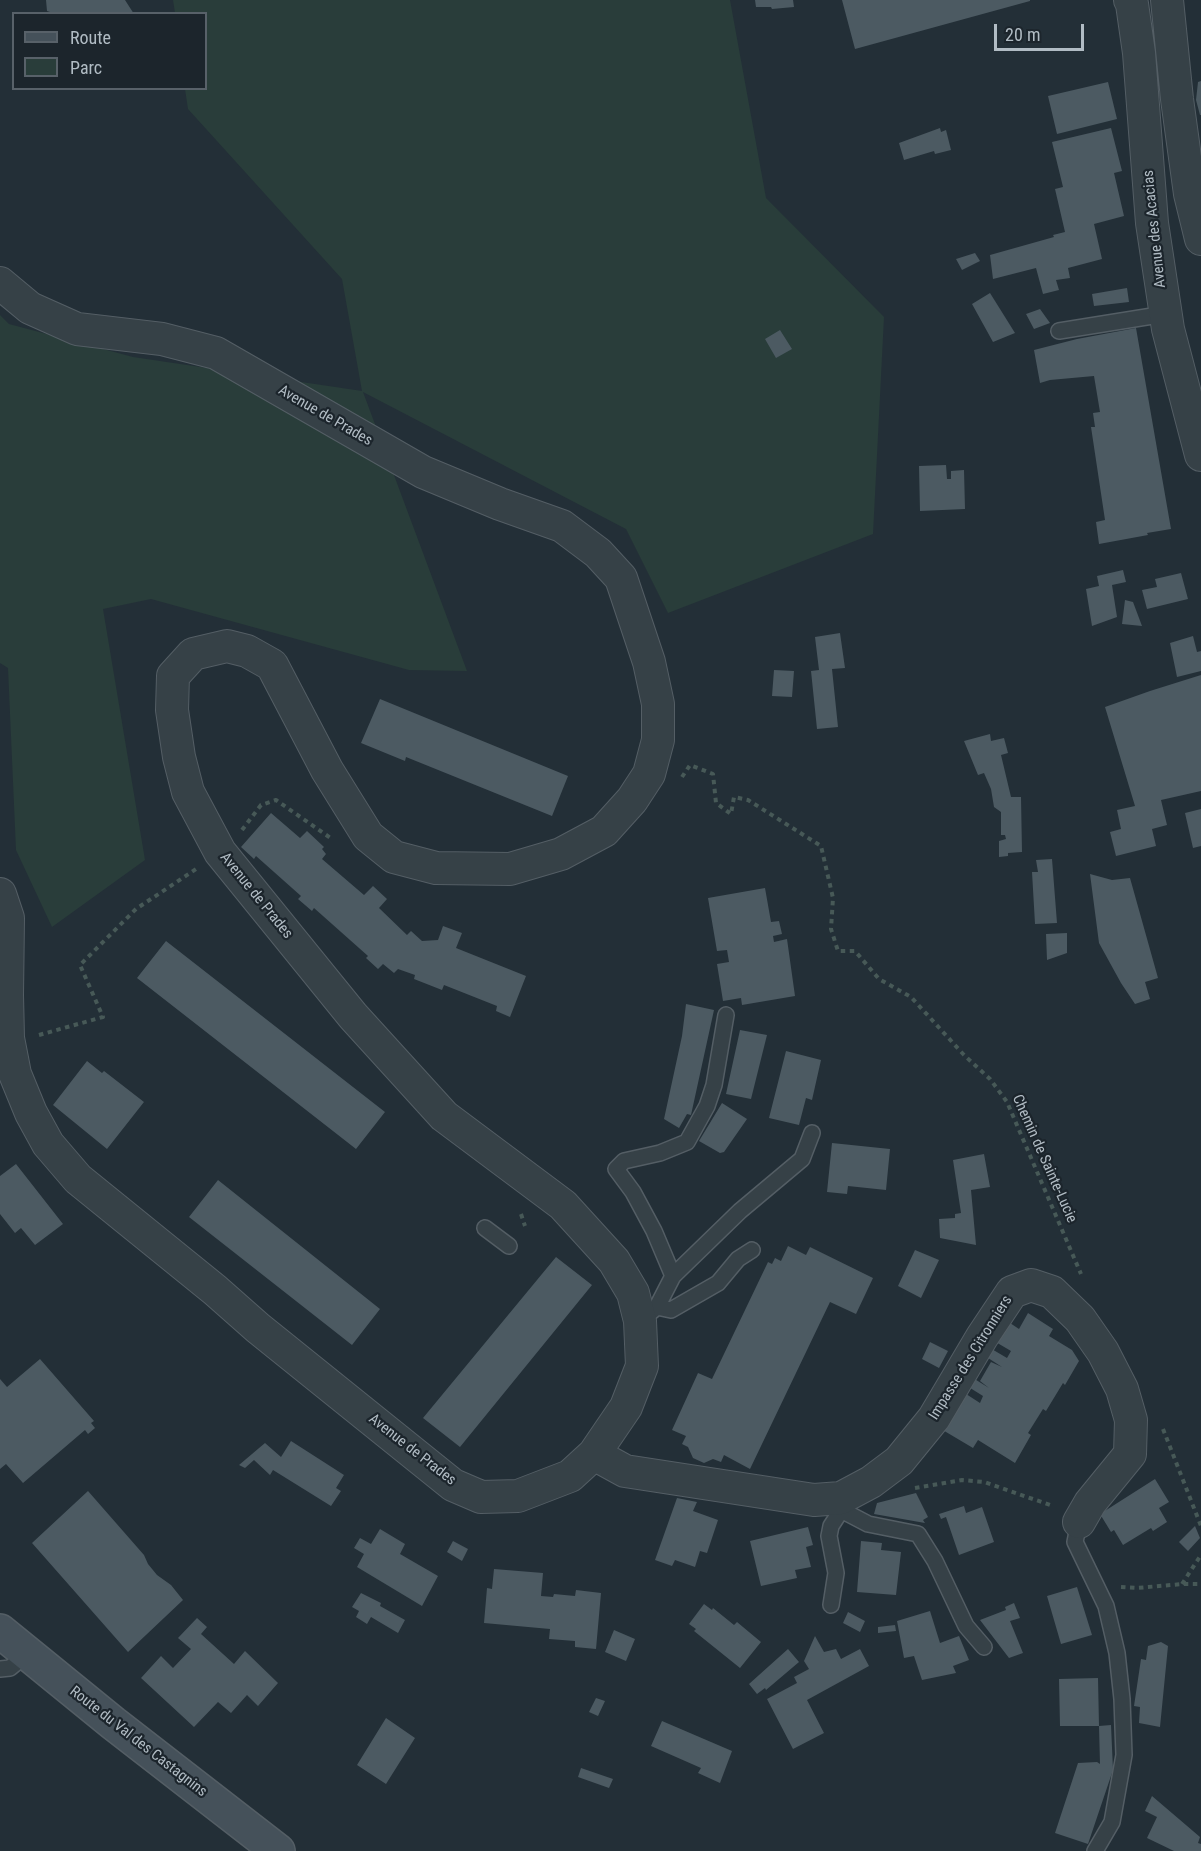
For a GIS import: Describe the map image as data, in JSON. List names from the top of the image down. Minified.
{"streets":{"street":["Avenue des Acacias","Avenue de Prades","Impasse des Citronniers","Route du Val des Castagnins"],"path":["Chemin de Sainte-Lucie"]},"crossings":[["Avenue de Prades","Impasse des Citronniers"]],"legend":["Route","Parc"],"scale_bar":"20 m"}
